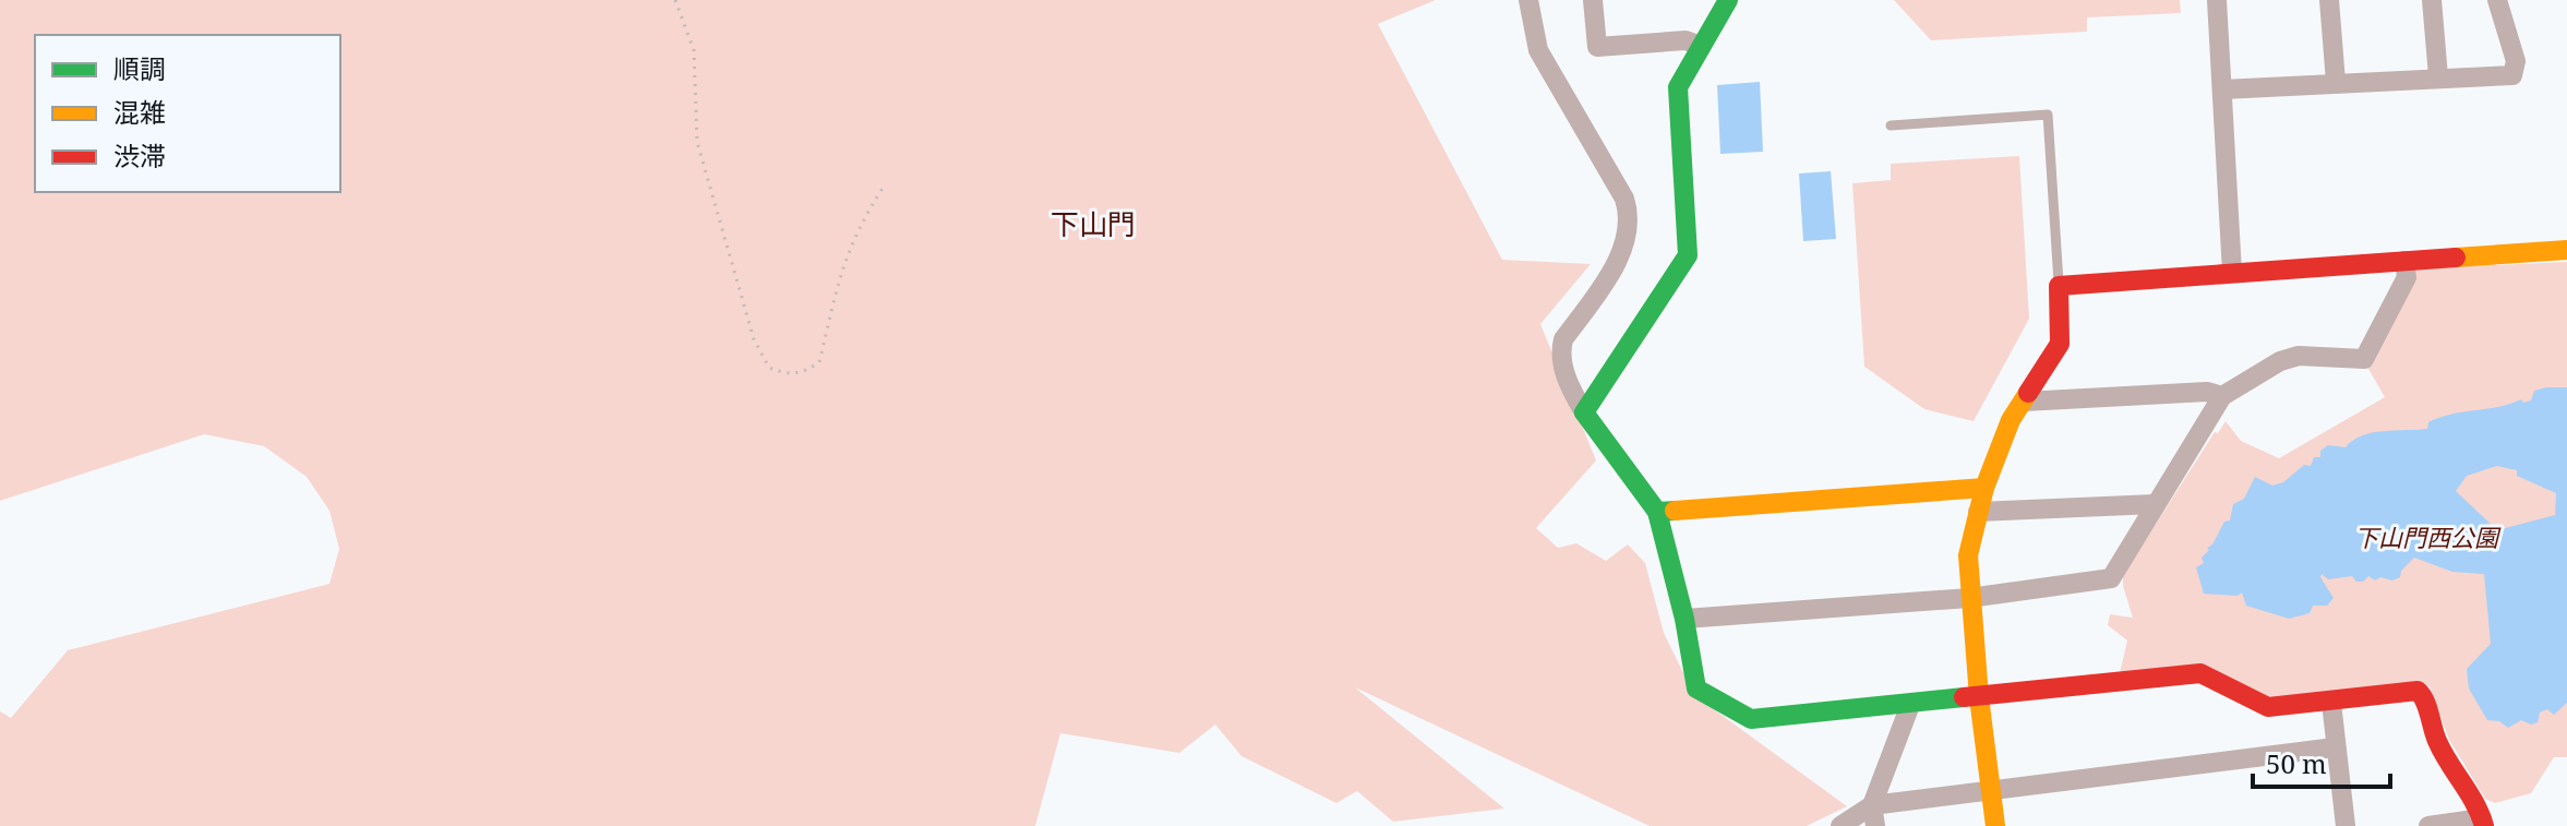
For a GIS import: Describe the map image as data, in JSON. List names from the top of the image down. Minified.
{"districts":["下山門"],"parks":["下山門西公園"],"legend":["順調","混雑","渋滞"],"scale_bar":"50 m"}
